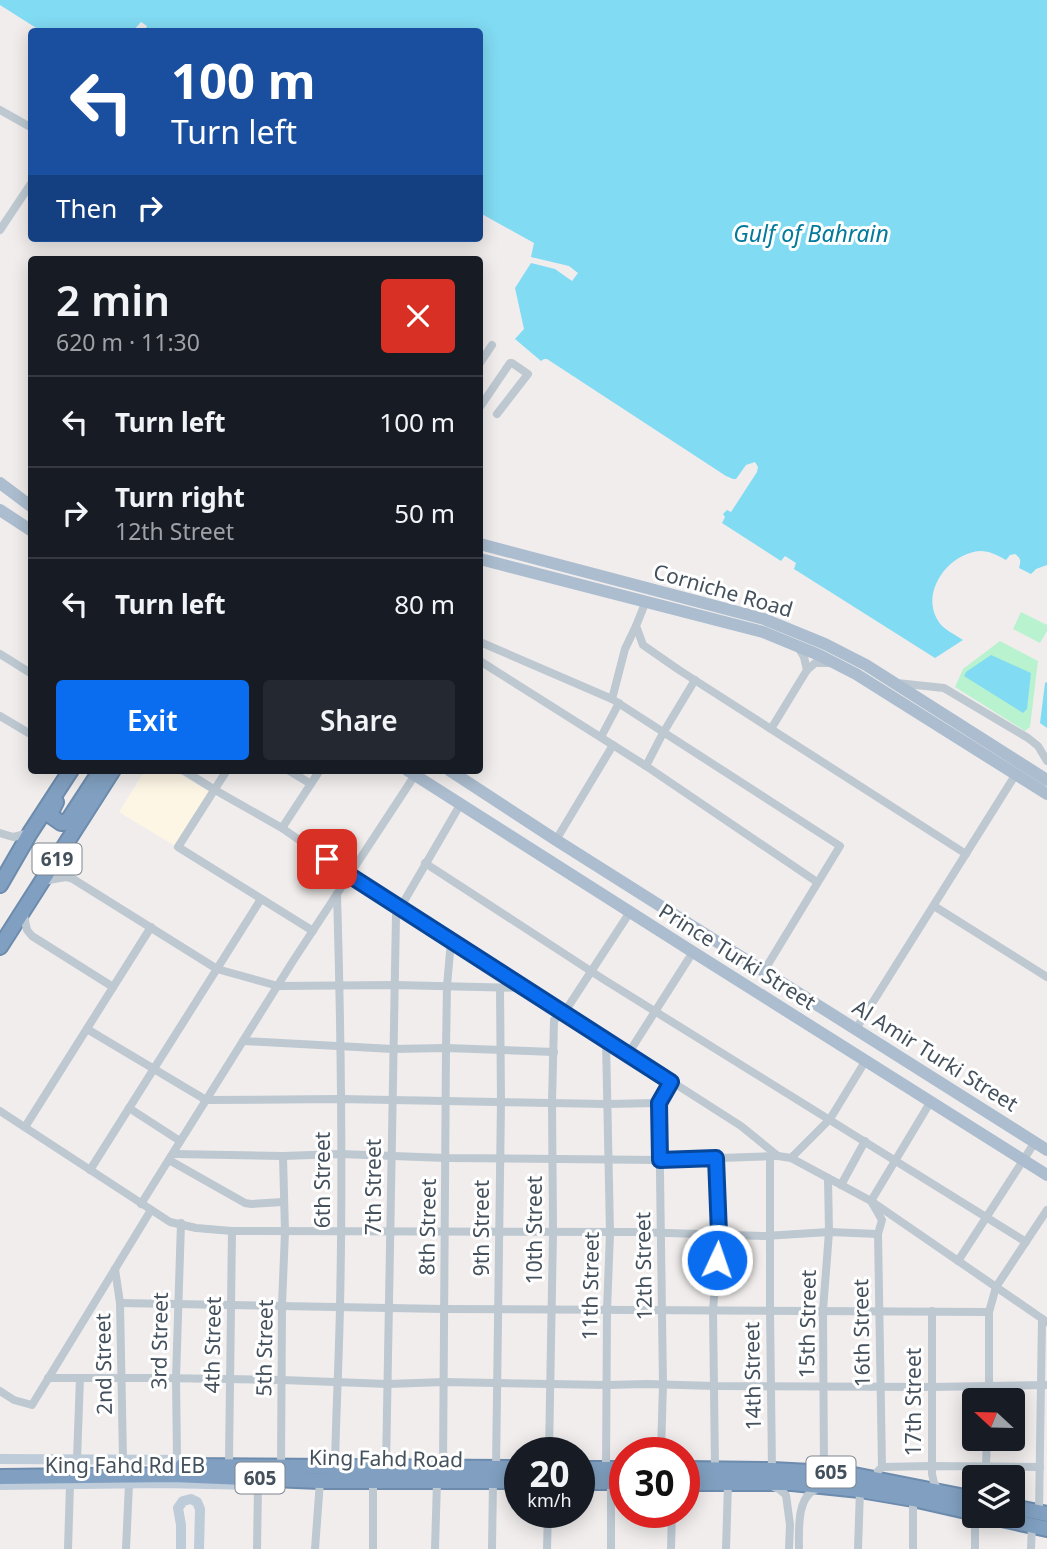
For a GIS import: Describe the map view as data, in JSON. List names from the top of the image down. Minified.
{"streets":{"highway":["619","King Fahd Road","605"],"main road":["Corniche Road","Prince Turki Street","Al Amir Turki Street","King Fahd Rd EB"],"street":["6th Street","7th Street","8th Street","9th Street","10th Street","12th Street","11th Street","15th Street","16th Street","3rd Street","4th Street","5th Street","2nd Street","14th Street","17th Street"]},"crossings":[["6th Street","King Fahd Road"],["7th Street","King Fahd Road"],["8th Street","King Fahd Road"],["9th Street","King Fahd Road"],["15th Street","605"],["16th Street","605"],["3rd Street","King Fahd Rd EB"],["4th Street","King Fahd Rd EB"],["5th Street","King Fahd Road"],["5th Street","King Fahd Rd EB"],["2nd Street","King Fahd Rd EB"],["14th Street","605"],["17th Street","605"],["King Fahd Road","King Fahd Rd EB"]],"water":["Gulf of Bahrain"],"north":"left","page":{"turn":["100 m","Turn left"],"then":"Then","heading":["2 min","620 m · 11:30"],"list":[{"name":"Turn left","value":"100 m"},{"name":"Turn right","note":"12th Street","value":"50 m"},{"name":"Turn left","value":"80 m"}],"buttons":["Exit","Share"],"speed":"20 km/h","limit":"30"}}
